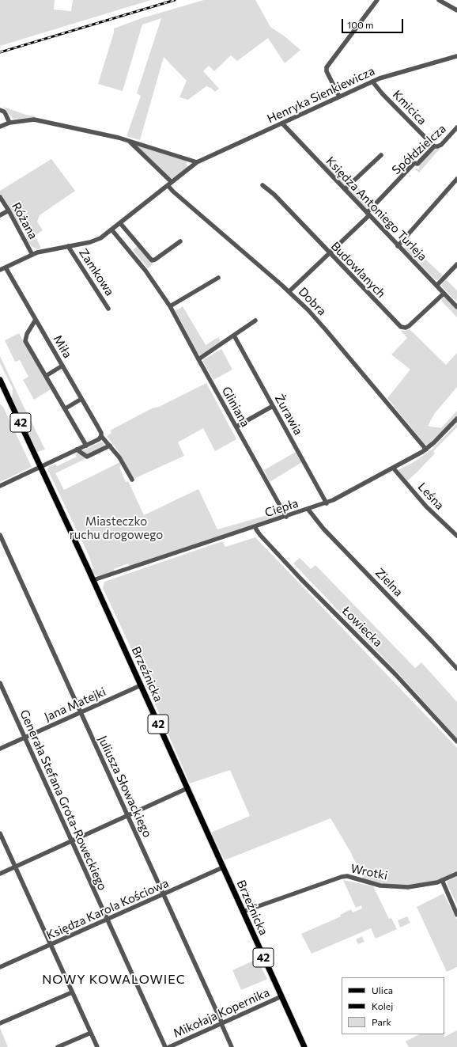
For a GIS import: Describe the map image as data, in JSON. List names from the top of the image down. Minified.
{"streets":{"main road":["42","Brzeźnicka"],"street":["Henryka Sienkiewicza","Kmicica","Spółdzielcza","Księdza Antoniego Turleja","Różana","Budowlanych","Zamkowa","Dobra","Miła","Gliniana","Żurawia","Leśna","Ciepła","Zielna","Łowiecka","Jana Matejki","Juliusza Słowackiego","Generała Stefana Grota-Roweckiego","Wrotki","Księdza Karola Kościowa","Mikołaja Kopernika"]},"crossings":[["Henryka Sienkiewicza","Kmicica"],["Henryka Sienkiewicza","Księdza Antoniego Turleja"],["Henryka Sienkiewicza","Różana"],["Henryka Sienkiewicza","Zamkowa"],["Henryka Sienkiewicza","Dobra"],["Henryka Sienkiewicza","Miła"],["Henryka Sienkiewicza","Gliniana"],["Kmicica","Spółdzielcza"],["Spółdzielcza","Księdza Antoniego Turleja"],["Spółdzielcza","Budowlanych"],["Spółdzielcza","Dobra"],["Księdza Antoniego Turleja","Budowlanych"],["Dobra","Ciepła"],["Gliniana","Ciepła"],["Żurawia","Ciepła"],["Leśna","Ciepła"],["Ciepła","Zielna"],["Ciepła","Łowiecka"],["Ciepła","Brzeźnicka"],["Brzeźnicka","Jana Matejki"],["Brzeźnicka","Wrotki"],["Brzeźnicka","Księdza Karola Kościowa"],["Brzeźnicka","Mikołaja Kopernika"],["Jana Matejki","Juliusza Słowackiego"],["Jana Matejki","Generała Stefana Grota-Roweckiego"],["Juliusza Słowackiego","Księdza Karola Kościowa"],["Juliusza Słowackiego","Mikołaja Kopernika"],["Generała Stefana Grota-Roweckiego","Księdza Karola Kościowa"]],"districts":["NOWY KOWALOWIEC"],"parks":["Miasteczko ruchu drogowego"],"legend":["Ulica","Kolej","Park"],"scale_bar":"100 m"}
